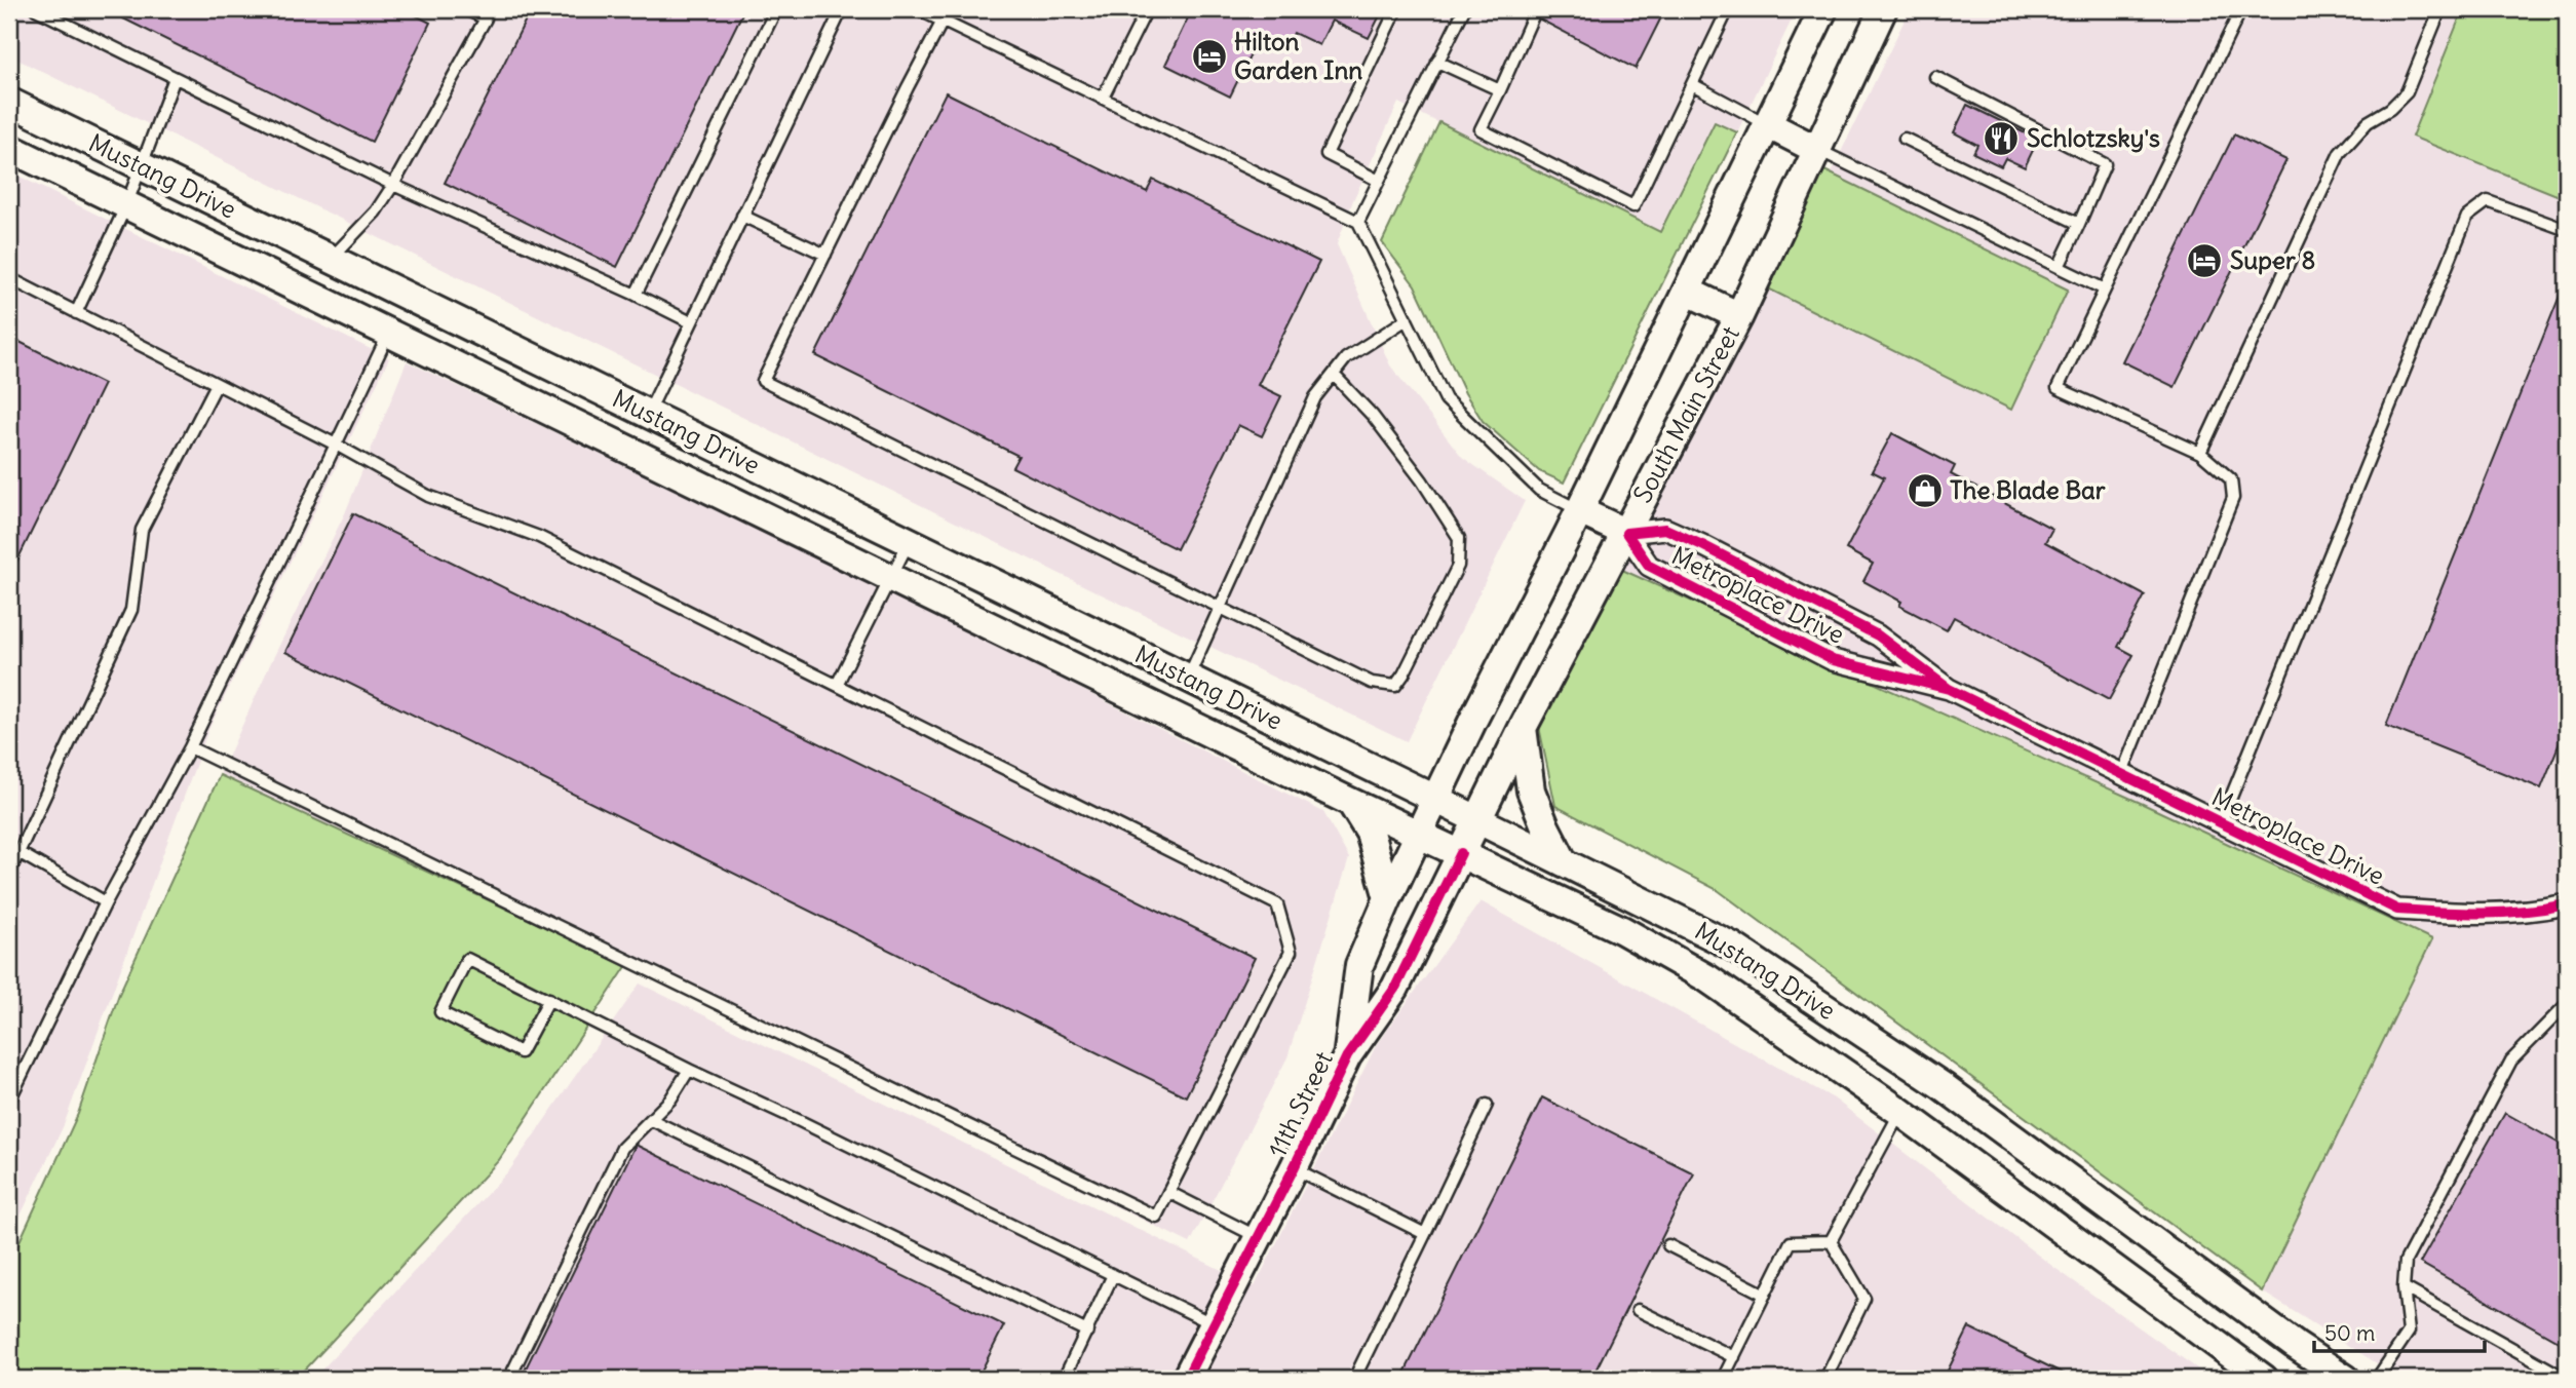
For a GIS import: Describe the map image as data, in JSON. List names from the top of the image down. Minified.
{"streets":{"main road":["Mustang Drive","South Main Street","11th Street"],"street":["Metroplace Drive"]},"crossings":[["Mustang Drive","South Main Street"],["Mustang Drive","11th Street"],["South Main Street","Metroplace Drive"],["South Main Street","11th Street"]],"places":{"hotel":["Hilton Garden Inn","Super 8"],"restaurant":["Schlotzsky's"],"shop":["The Blade Bar"]},"scale_bar":"50 m"}
